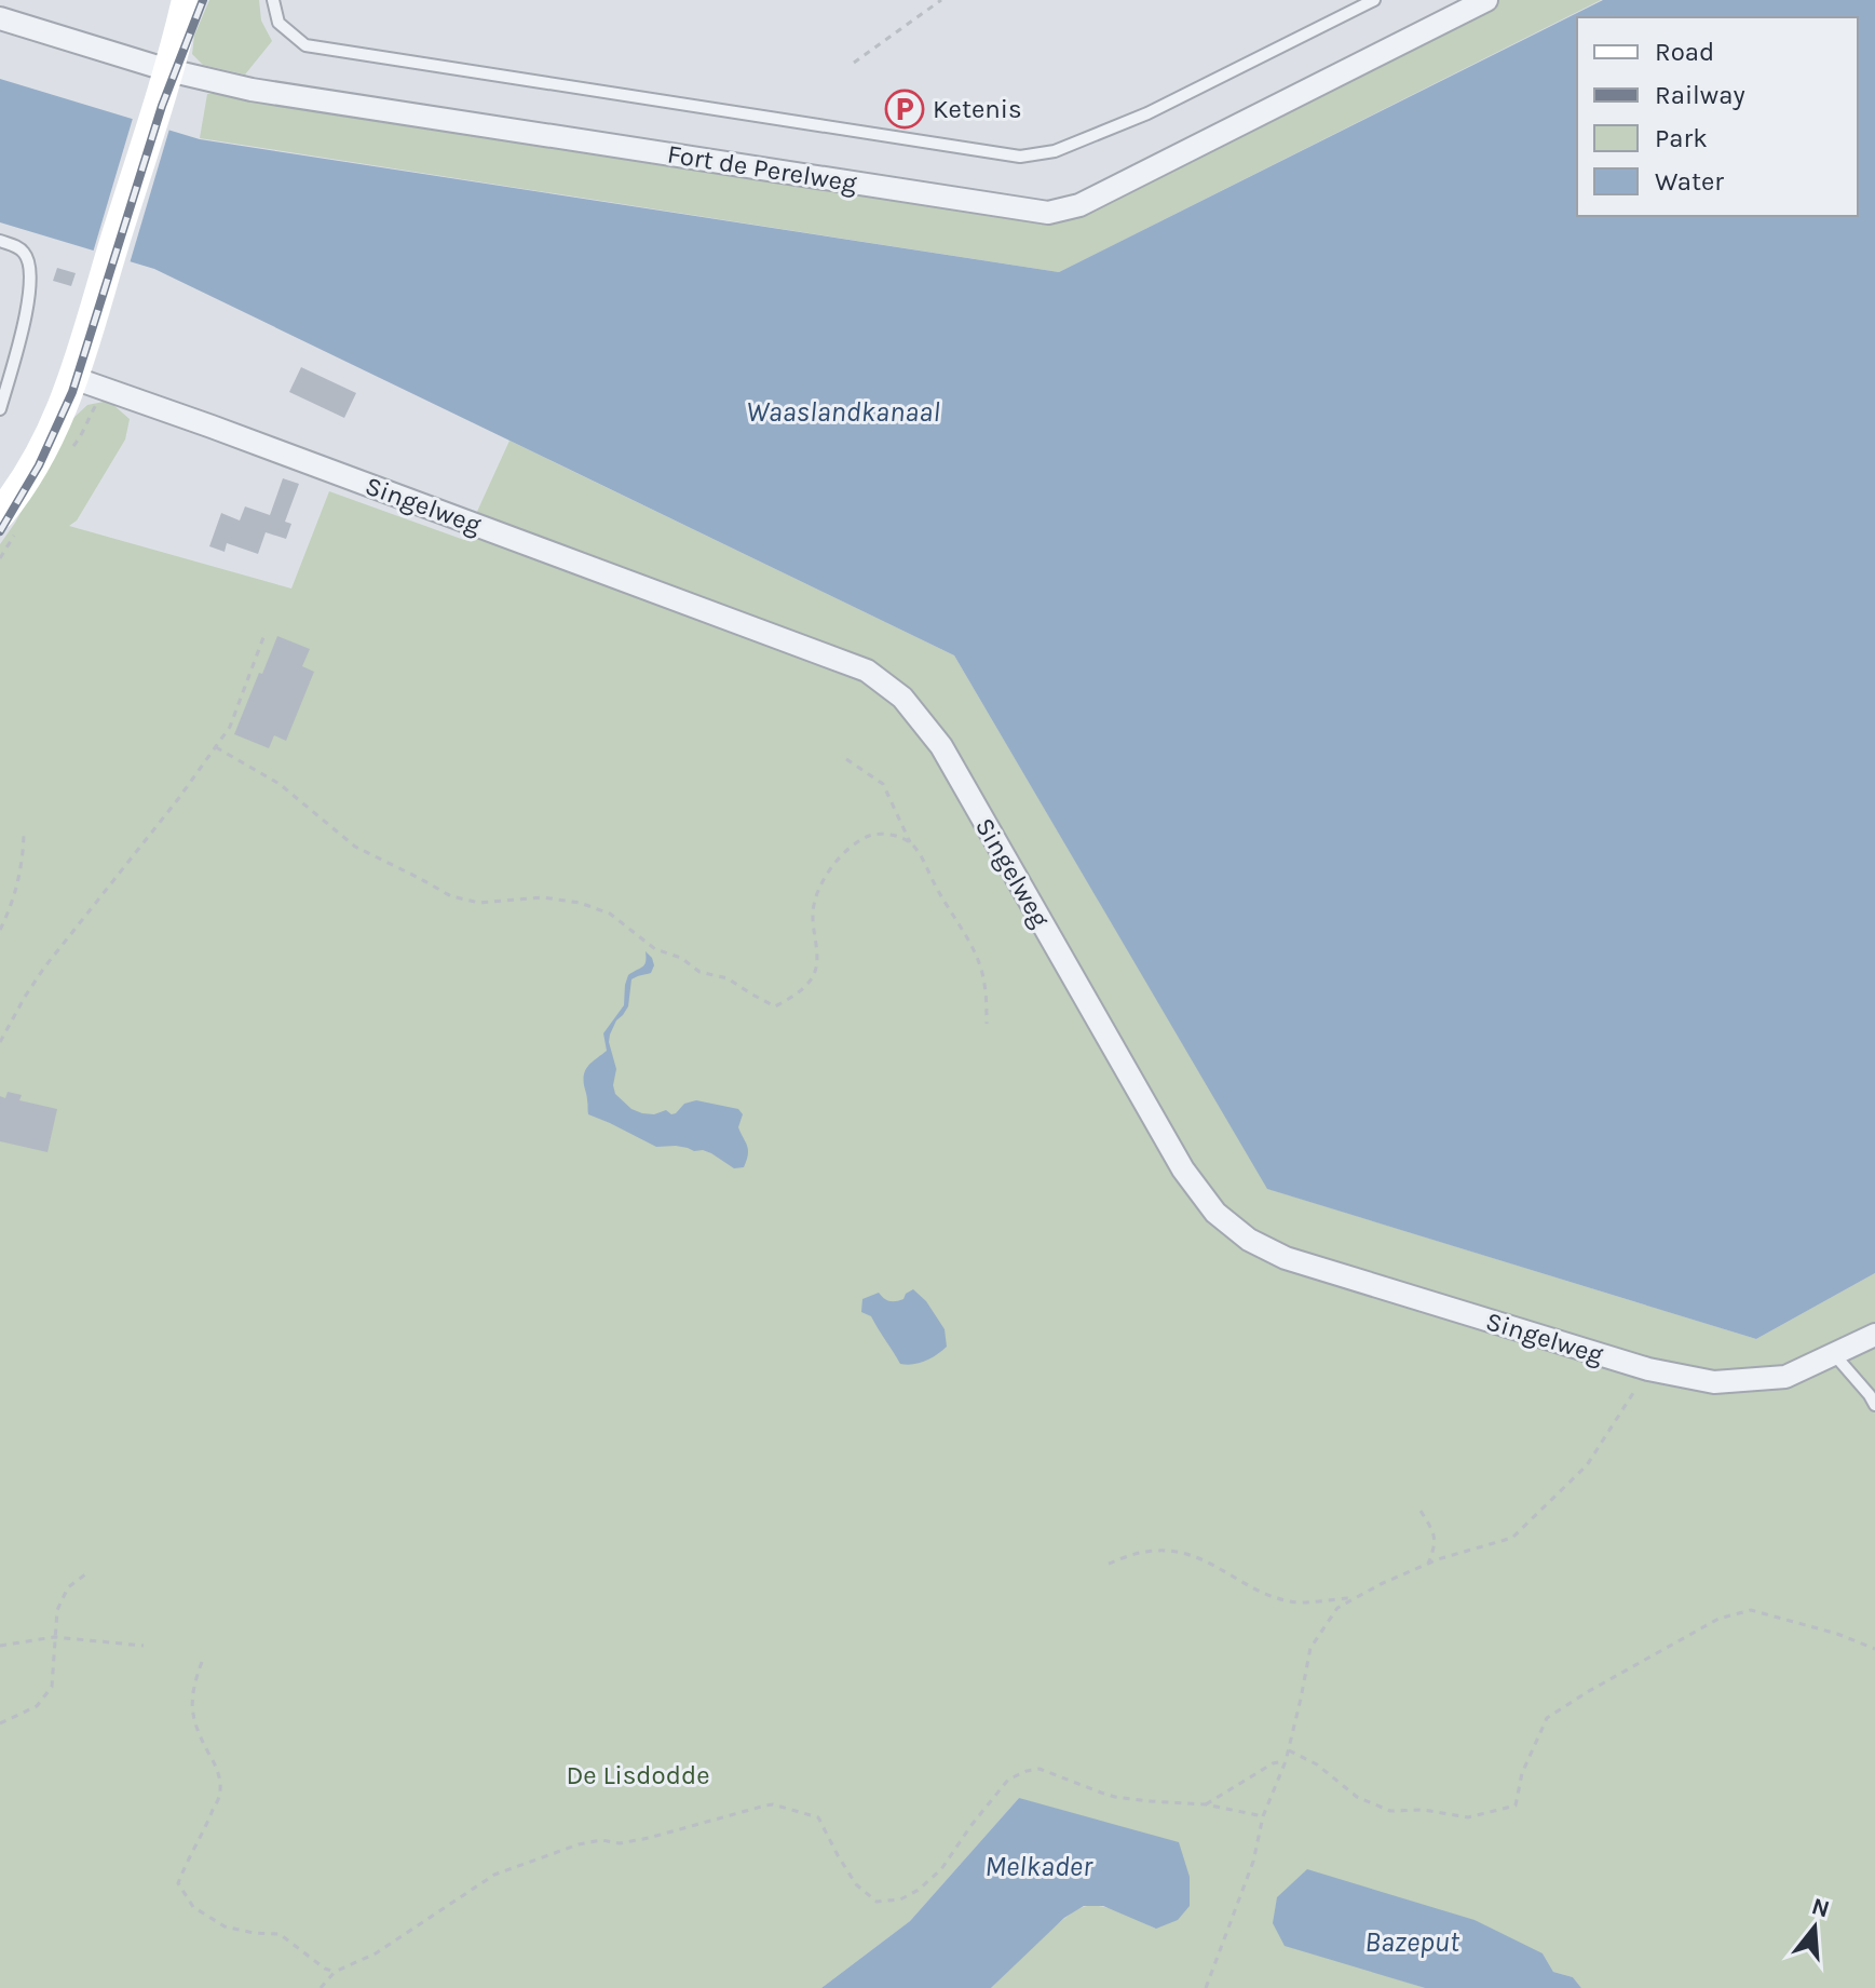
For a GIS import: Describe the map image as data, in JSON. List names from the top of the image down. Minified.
{"streets":{"street":["Fort de Perelweg","Singelweg"]},"water":["Waaslandkanaal","Melkader","Bazeput"],"parks":["De Lisdodde"],"places":{"parking":["Ketenis"]},"legend":["Road","Railway","Park","Water"],"north":"top"}
